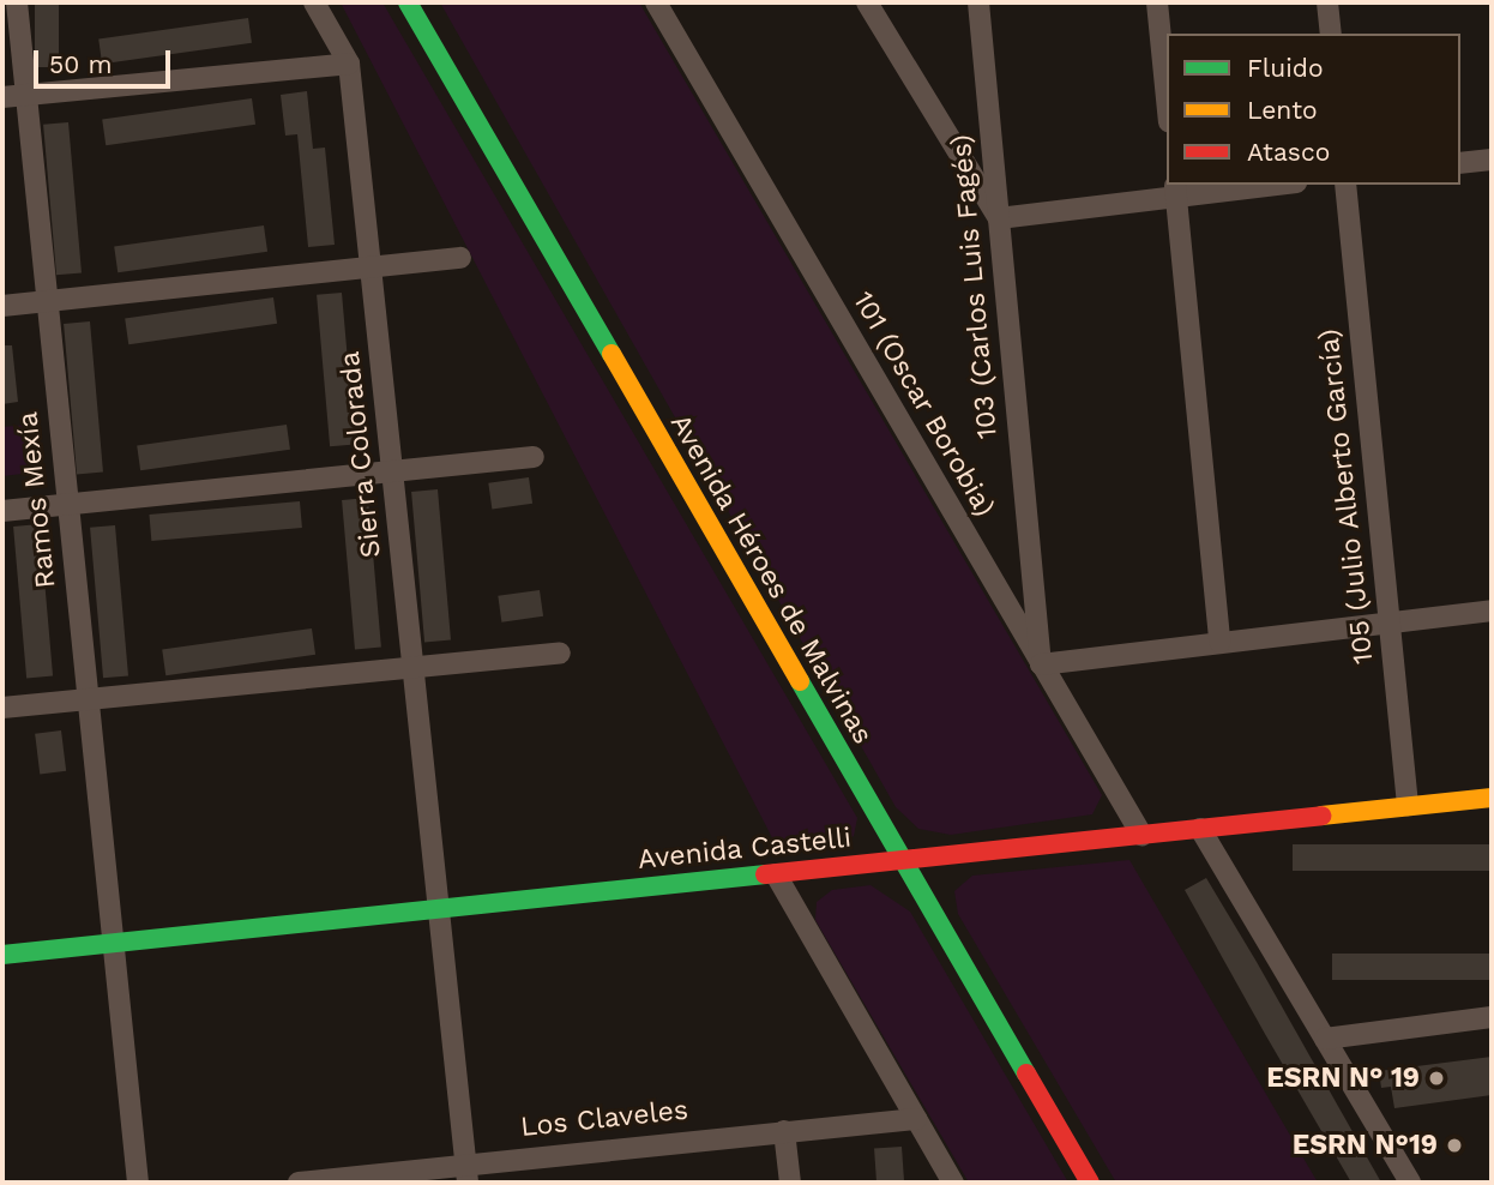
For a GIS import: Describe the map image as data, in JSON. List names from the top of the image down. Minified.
{"streets":{"main road":["Avenida Héroes de Malvinas","Avenida Castelli"],"street":["103 (Carlos Luis Fagés)","101 (Oscar Borobia)","Sierra Colorada","105 (Julio Alberto García)","Ramos Mexía","Los Claveles"]},"crossings":[["103 (Carlos Luis Fagés)","101 (Oscar Borobia)"],["101 (Oscar Borobia)","Avenida Castelli"],["Sierra Colorada","Avenida Castelli"],["Sierra Colorada","Los Claveles"],["105 (Julio Alberto García)","Avenida Castelli"],["Ramos Mexía","Avenida Castelli"],["Avenida Héroes de Malvinas","Avenida Castelli"]],"places":["ESRN N° 19","ESRN N°19"],"legend":["Fluido","Lento","Atasco"],"scale_bar":"50 m"}
